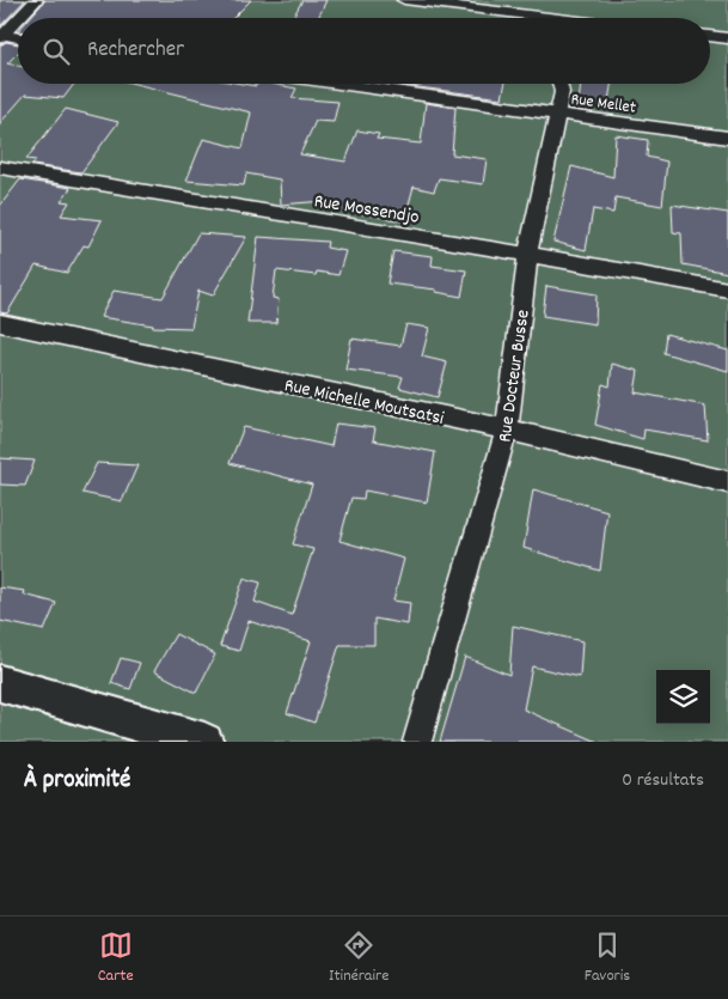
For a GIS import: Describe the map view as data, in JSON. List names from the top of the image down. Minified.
{"streets":{"street":["Rue Mellet","Rue Mossendjo","Rue Docteur Busse","Rue Michelle Moutsatsi"]},"crossings":[["Rue Mellet","Rue Docteur Busse"],["Rue Mossendjo","Rue Docteur Busse"],["Rue Docteur Busse","Rue Michelle Moutsatsi"]],"page":{"search":"Rechercher","heading":["À proximité","0 résultats"],"nav":["Carte","Itinéraire","Favoris"]}}
